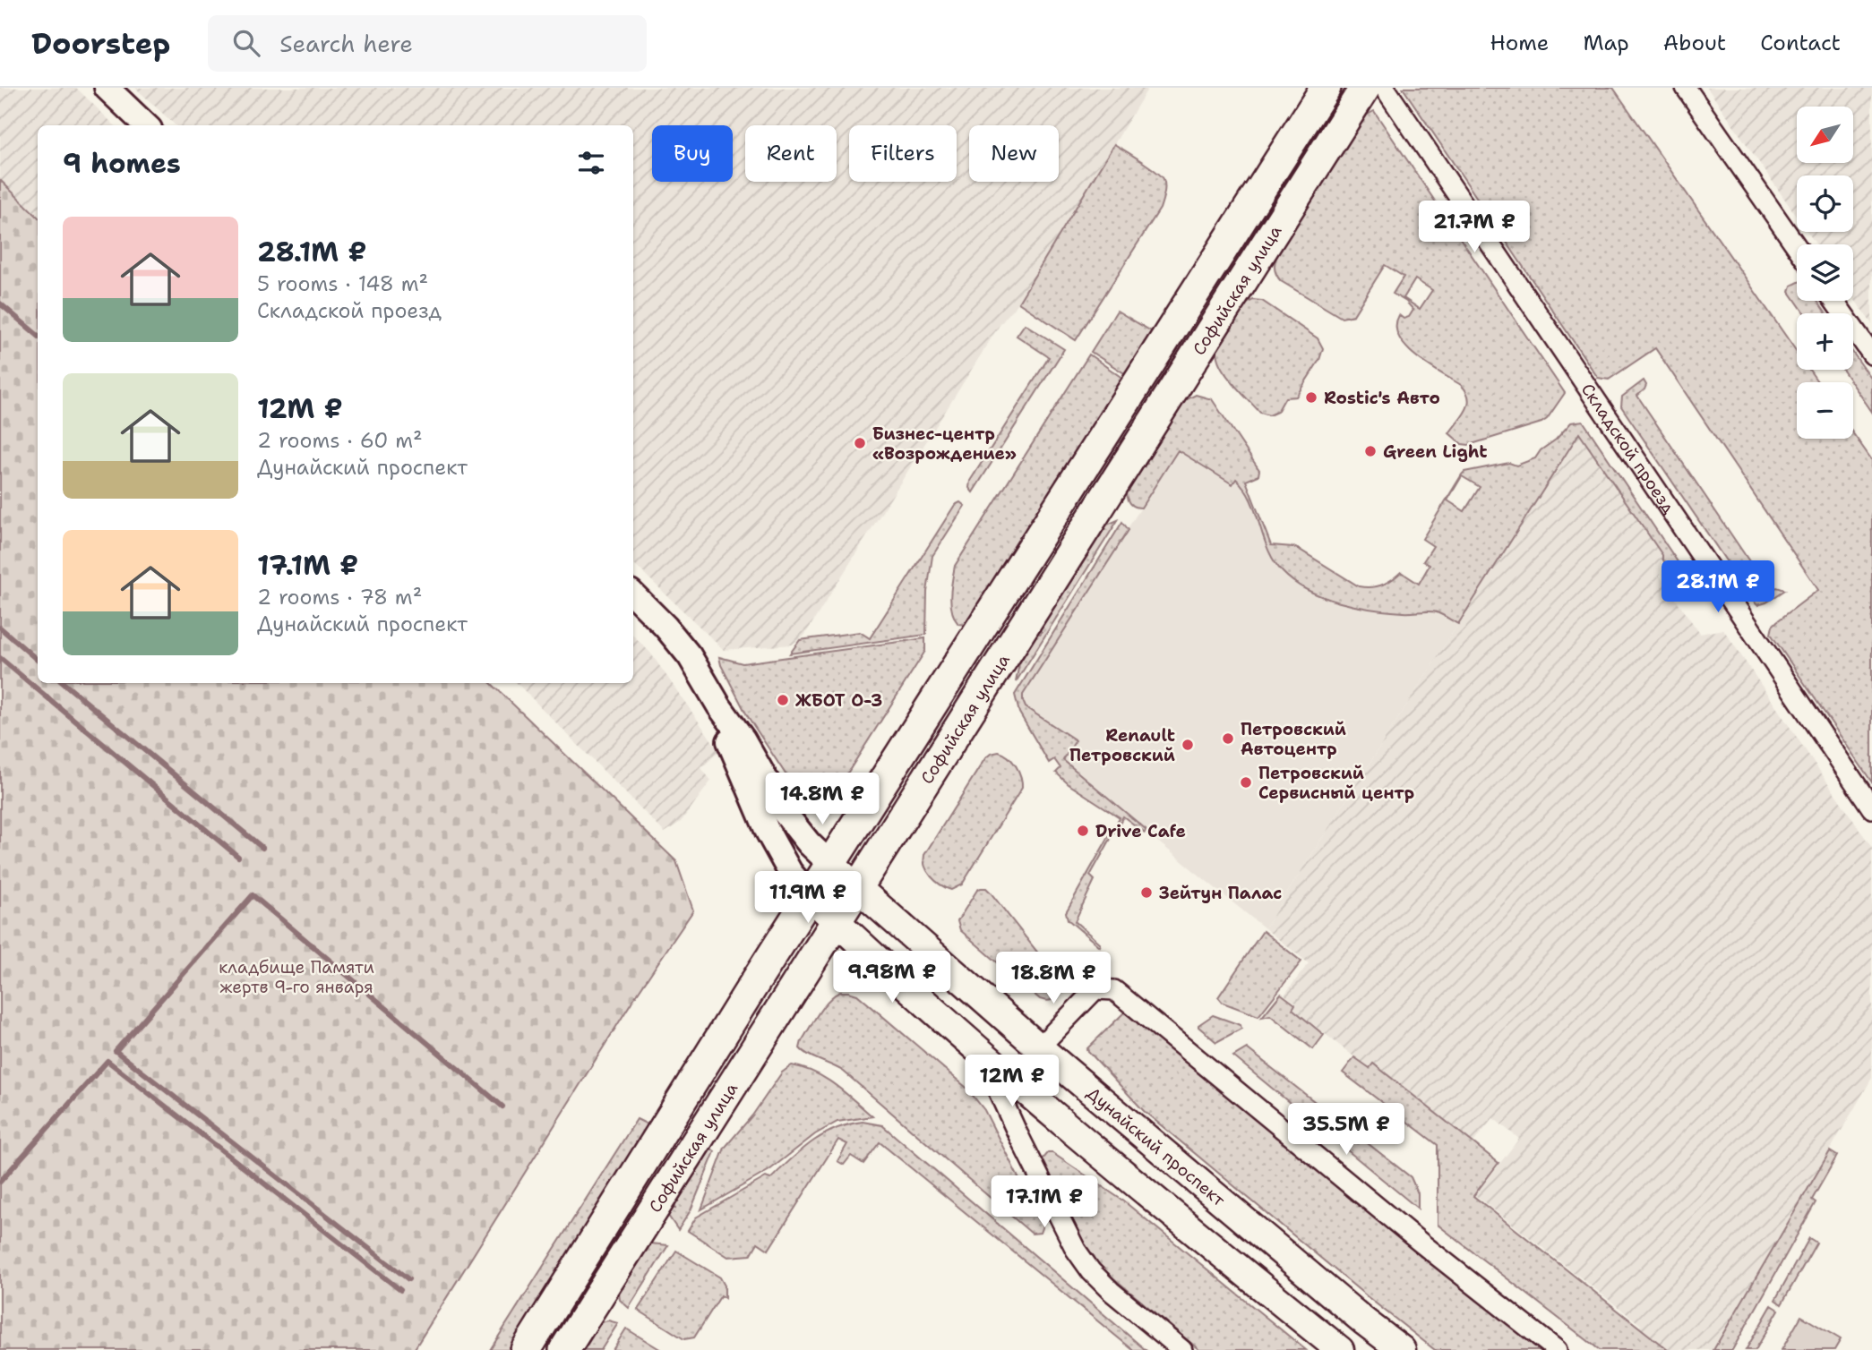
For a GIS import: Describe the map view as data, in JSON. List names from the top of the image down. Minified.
{"streets":{"main road":["Софийская улица","Дунайский проспект"],"street":["Складской проезд"]},"crossings":[["Софийская улица","Дунайский проспект"]],"parks":["кладбище Памяти жертв 9-го января"],"places":["Rostic's Авто","Бизнес-центр «Возрождение»","Green Light","ЖБОТ О-3","Петровский Автоцентр","Renault Петровский","Петровский Сервисный центр","Drive Cafe","Зейтун Палас"],"north":"bottom left","page":{"header":"Doorstep","search":"Search here","nav":["Home","Map","About","Contact"],"map_buttons":["+","−"],"chip":["Buy","Rent","Filters","New"],"heading":"9 homes","price":["21.7M ₽","28.1M ₽","14.8M ₽","11.9M ₽","9.98M ₽","18.8M ₽","12M ₽","35.5M ₽","17.1M ₽"],"list":[{"name":"28.1M ₽","note":"5 rooms · 148 m² · Складской проезд"},{"name":"12M ₽","note":"2 rooms · 60 m² · Дунайский проспект"},{"name":"17.1M ₽","note":"2 rooms · 78 m² · Дунайский проспект"}]}}
